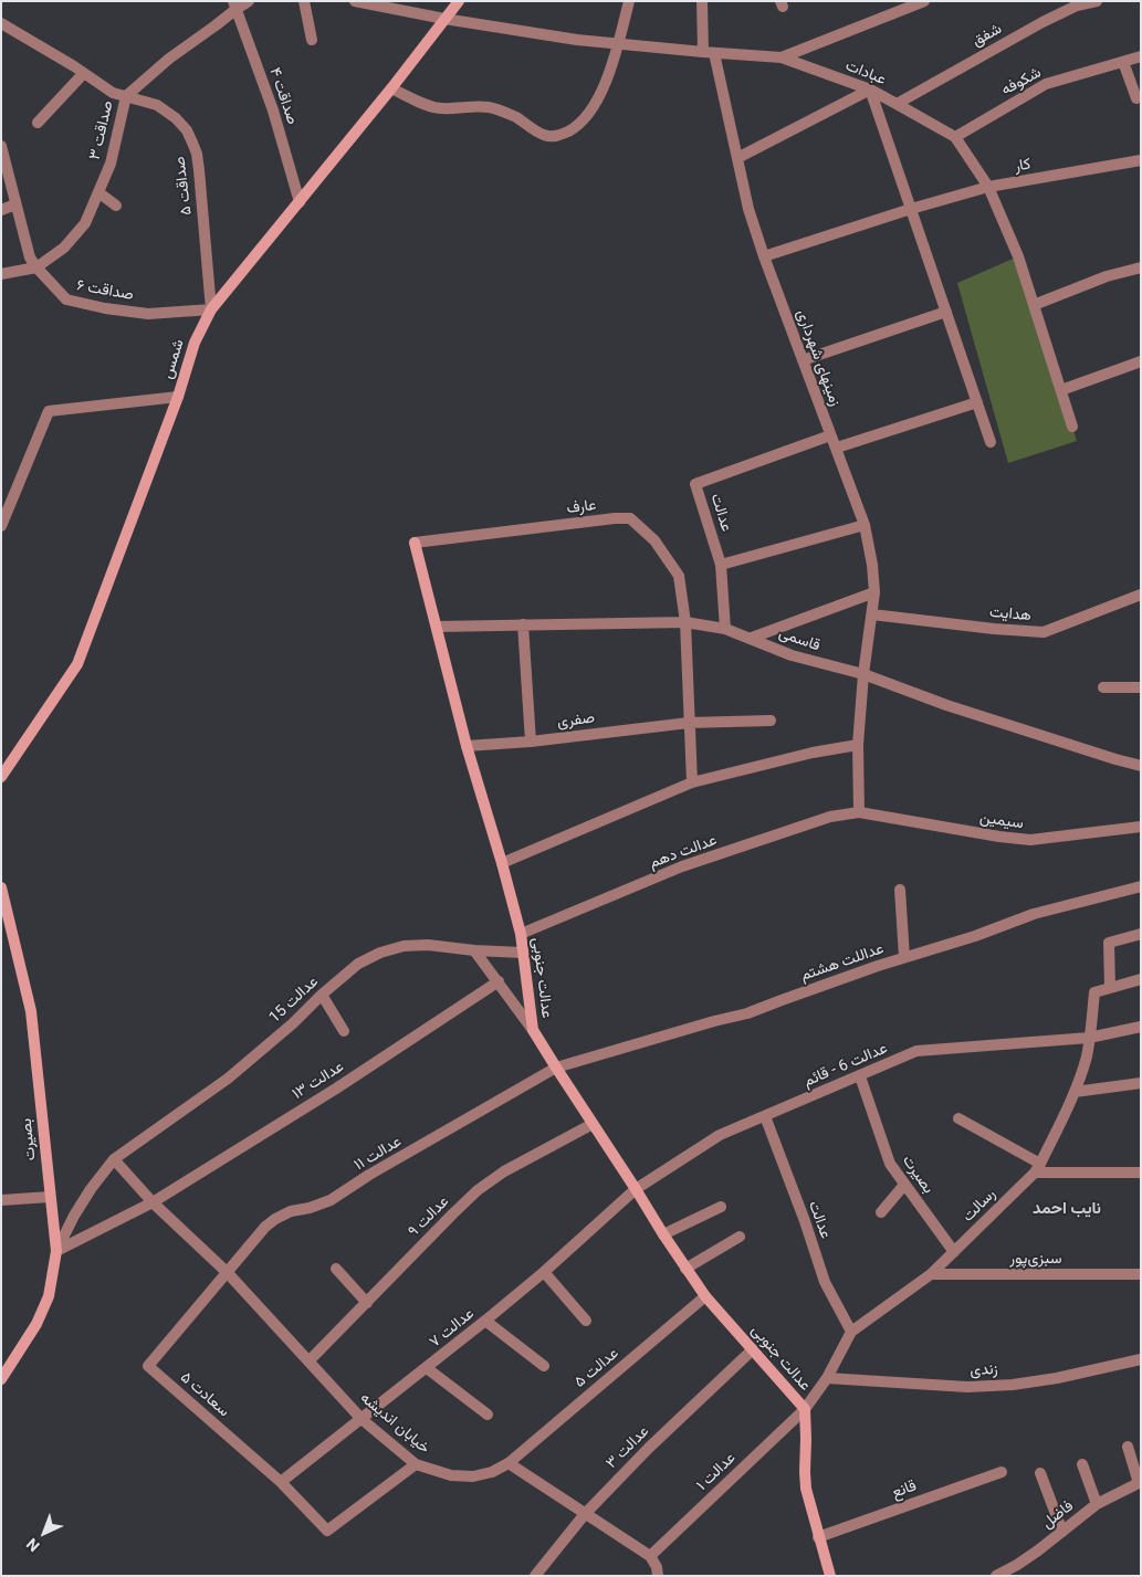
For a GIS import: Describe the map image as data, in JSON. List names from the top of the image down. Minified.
{"streets":{"street":["شفق","عبادات","شکوفه","صداقت ۴","صداقت ۳","کار","صداقت ۵","صداقت ۶","زمینهای شهرداری","شمس","عارف","عدالت","هدایت","قاسمی","صفری","سیمین","عدالت دهم","عداللت هشتم","عدالت جنوبی","عدالت 15","عدالت 6 - قائم","عدالت ۱۳","بصیرت","عدالت ۱۱","رسالت","عدالت ۹","سبزی‌پور","عدالت ۷","عدالت ۵","زندی","سعادت ۵","خیابان اندیشه","عدالت ۳","عدالت ۱","قانع","فاضل"]},"crossings":[["شفق","عبادات"],["عبادات","شکوفه"],["عبادات","کار"],["عبادات","زمینهای شهرداری"],["عبادات","شمس"],["صداقت ۴","صداقت ۳"],["صداقت ۴","شمس"],["صداقت ۳","صداقت ۵"],["صداقت ۳","صداقت ۶"],["کار","زمینهای شهرداری"],["صداقت ۵","صداقت ۶"],["صداقت ۵","شمس"],["صداقت ۶","شمس"],["زمینهای شهرداری","عدالت"],["زمینهای شهرداری","هدایت"],["زمینهای شهرداری","قاسمی"],["زمینهای شهرداری","سیمین"],["زمینهای شهرداری","عدالت دهم"],["عارف","قاسمی"],["عارف","صفری"],["عارف","عدالت جنوبی"],["عدالت","قاسمی"],["عدالت","عدالت 6 - قائم"],["عدالت","رسالت"],["قاسمی","عدالت جنوبی"],["صفری","عدالت جنوبی"],["سیمین","عدالت دهم"],["عدالت دهم","عدالت جنوبی"],["عداللت هشتم","عدالت جنوبی"],["عداللت هشتم","عدالت ۱۱"],["عدالت جنوبی","عدالت 15"],["عدالت جنوبی","عدالت 6 - قائم"],["عدالت جنوبی","عدالت ۱۱"],["عدالت جنوبی","رسالت"],["عدالت جنوبی","عدالت ۹"],["عدالت جنوبی","عدالت ۷"],["عدالت جنوبی","عدالت ۵"],["عدالت جنوبی","عدالت ۳"],["عدالت جنوبی","عدالت ۱"],["عدالت 15","عدالت ۱۳"],["عدالت 15","بصیرت"],["عدالت 15","خیابان اندیشه"],["عدالت 6 - قائم","بصیرت"],["عدالت 6 - قائم","رسالت"],["عدالت 6 - قائم","عدالت ۷"],["عدالت ۱۳","بصیرت"],["عدالت ۱۳","خیابان اندیشه"],["بصیرت","رسالت"],["عدالت ۱۱","سعادت ۵"],["عدالت ۱۱","خیابان اندیشه"],["رسالت","سبزی‌پور"],["رسالت","زندی"],["رسالت","عدالت ۱"],["عدالت ۹","خیابان اندیشه"],["عدالت ۷","سعادت ۵"],["عدالت ۷","خیابان اندیشه"],["عدالت ۵","خیابان اندیشه"],["سعادت ۵","خیابان اندیشه"]],"districts":["نایب احمد"],"north":"bottom left"}
